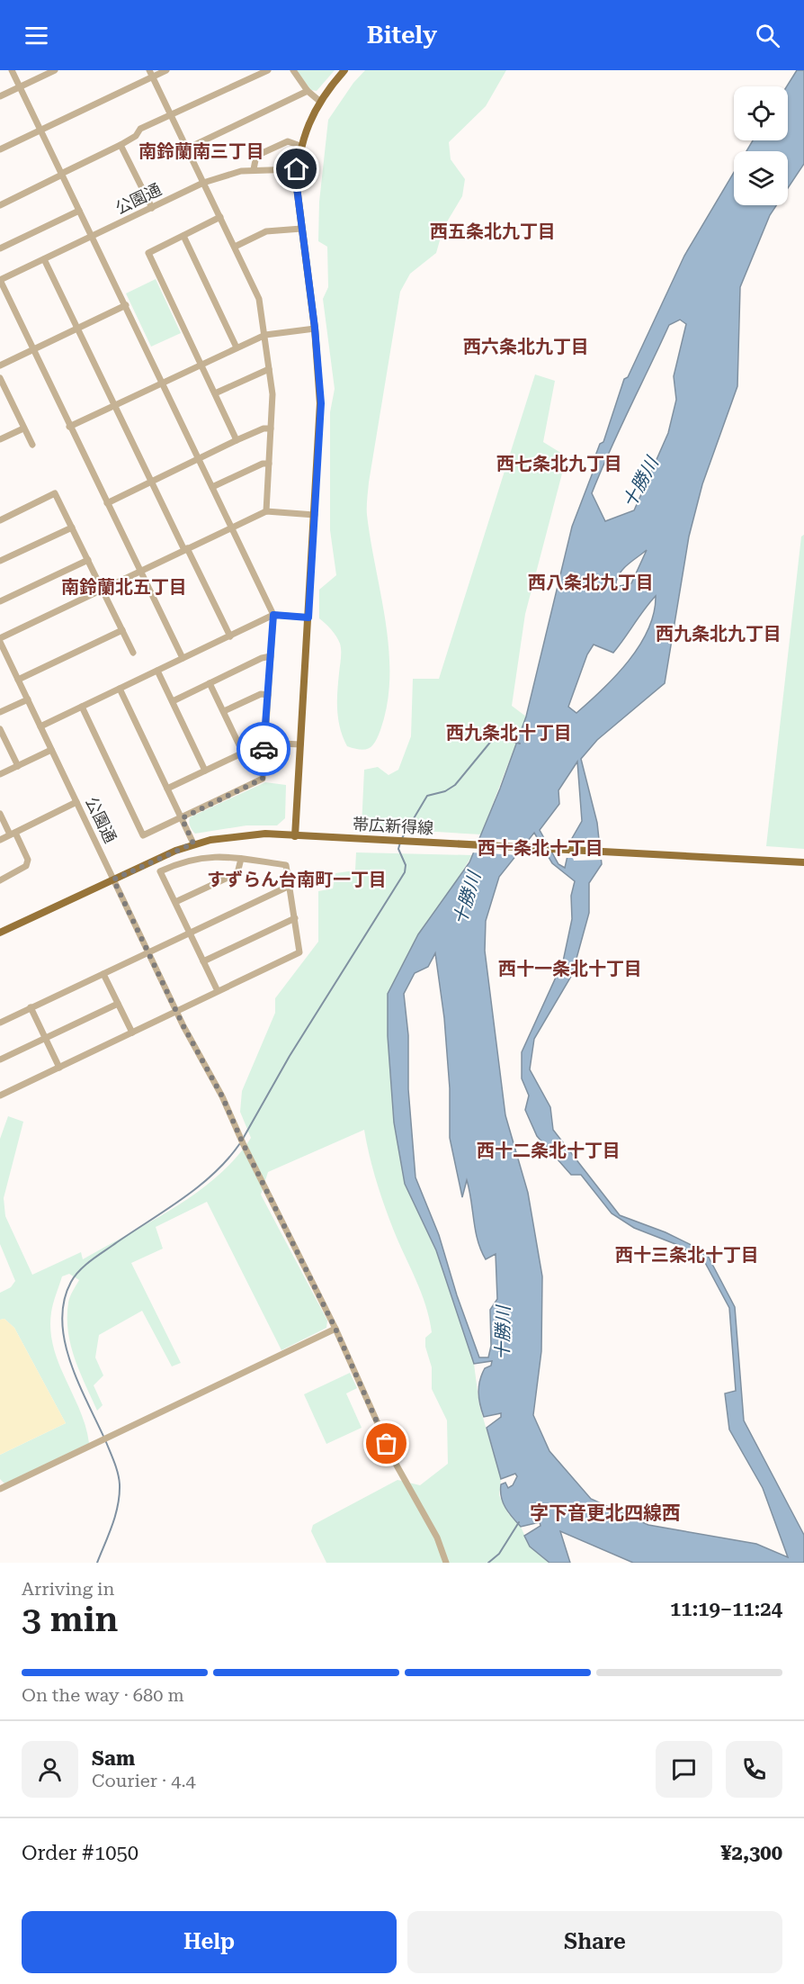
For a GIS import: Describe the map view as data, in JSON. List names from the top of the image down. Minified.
{"streets":{"main road":["帯広新得線"],"street":["公園通"]},"crossings":[["公園通","帯広新得線"]],"districts":["南鈴蘭南三丁目","西五条北九丁目","西六条北九丁目","西七条北九丁目","西八条北九丁目","南鈴蘭北五丁目","西九条北九丁目","西九条北十丁目","西十条北十丁目","すずらん台南町一丁目","西十一条北十丁目","西十二条北十丁目","西十三条北十丁目","字下音更北四線西"],"water":["十勝川"],"page":{"header":"Bitely","heading":["3 min","Arriving in","11:19–11:24"],"panel":["Sam","Courier · 4.4","Order #1050","¥2,300"],"bar":"On the way · 680 m","buttons":["Help","Share"]}}
